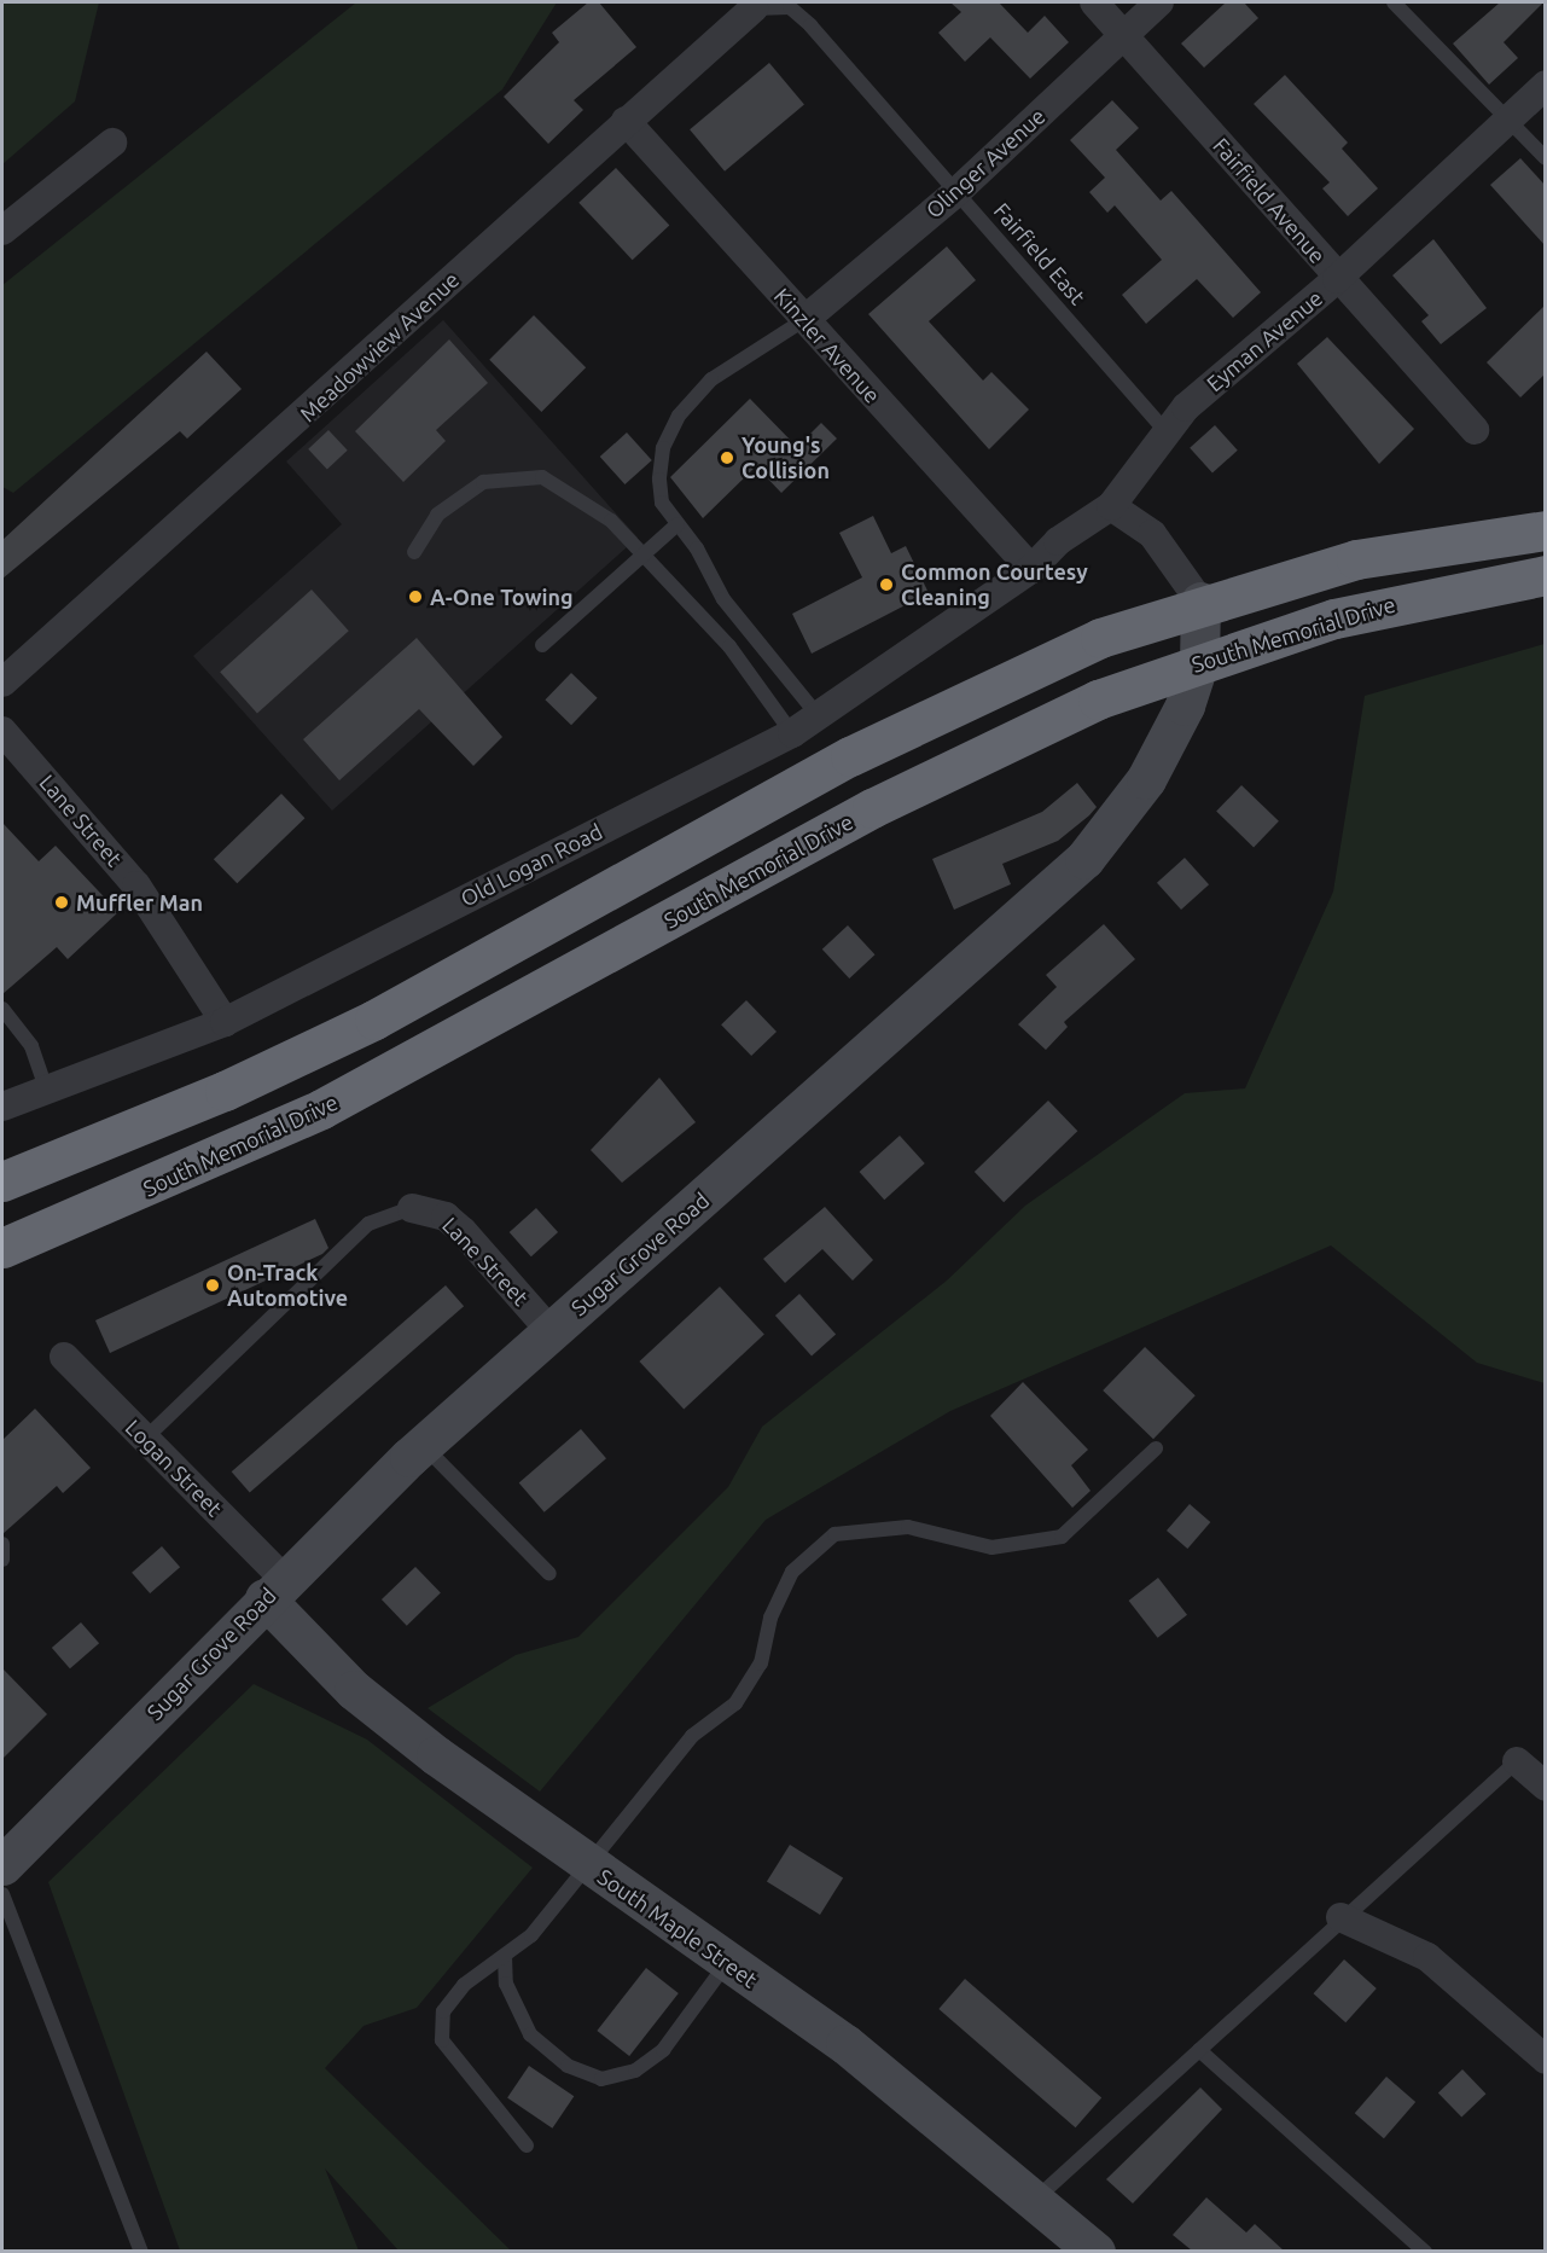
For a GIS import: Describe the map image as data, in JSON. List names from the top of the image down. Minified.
{"streets":{"highway":["South Memorial Drive"],"street":["Olinger Avenue","Fairfield Avenue","Eyman Avenue","Kinzler Avenue","Meadowview Avenue","Lane Street","Old Logan Road","Sugar Grove Road","Logan Street","South Maple Street"],"lane":["Fairfield East"]},"crossings":[["Olinger Avenue","Fairfield Avenue"],["Olinger Avenue","Fairfield East"],["Olinger Avenue","Kinzler Avenue"],["Fairfield Avenue","Eyman Avenue"],["Fairfield East","Eyman Avenue"],["Fairfield East","Meadowview Avenue"],["Eyman Avenue","Kinzler Avenue"],["Eyman Avenue","Old Logan Road"],["Kinzler Avenue","Meadowview Avenue"],["Kinzler Avenue","Old Logan Road"],["South Memorial Drive","Sugar Grove Road"],["Lane Street","Old Logan Road"],["Lane Street","Sugar Grove Road"],["Sugar Grove Road","Logan Street"],["Sugar Grove Road","South Maple Street"],["Logan Street","South Maple Street"]],"places":["Young's Collision","Common Courtesy Cleaning","A-One Towing","Muffler Man","On-Track Automotive"]}
